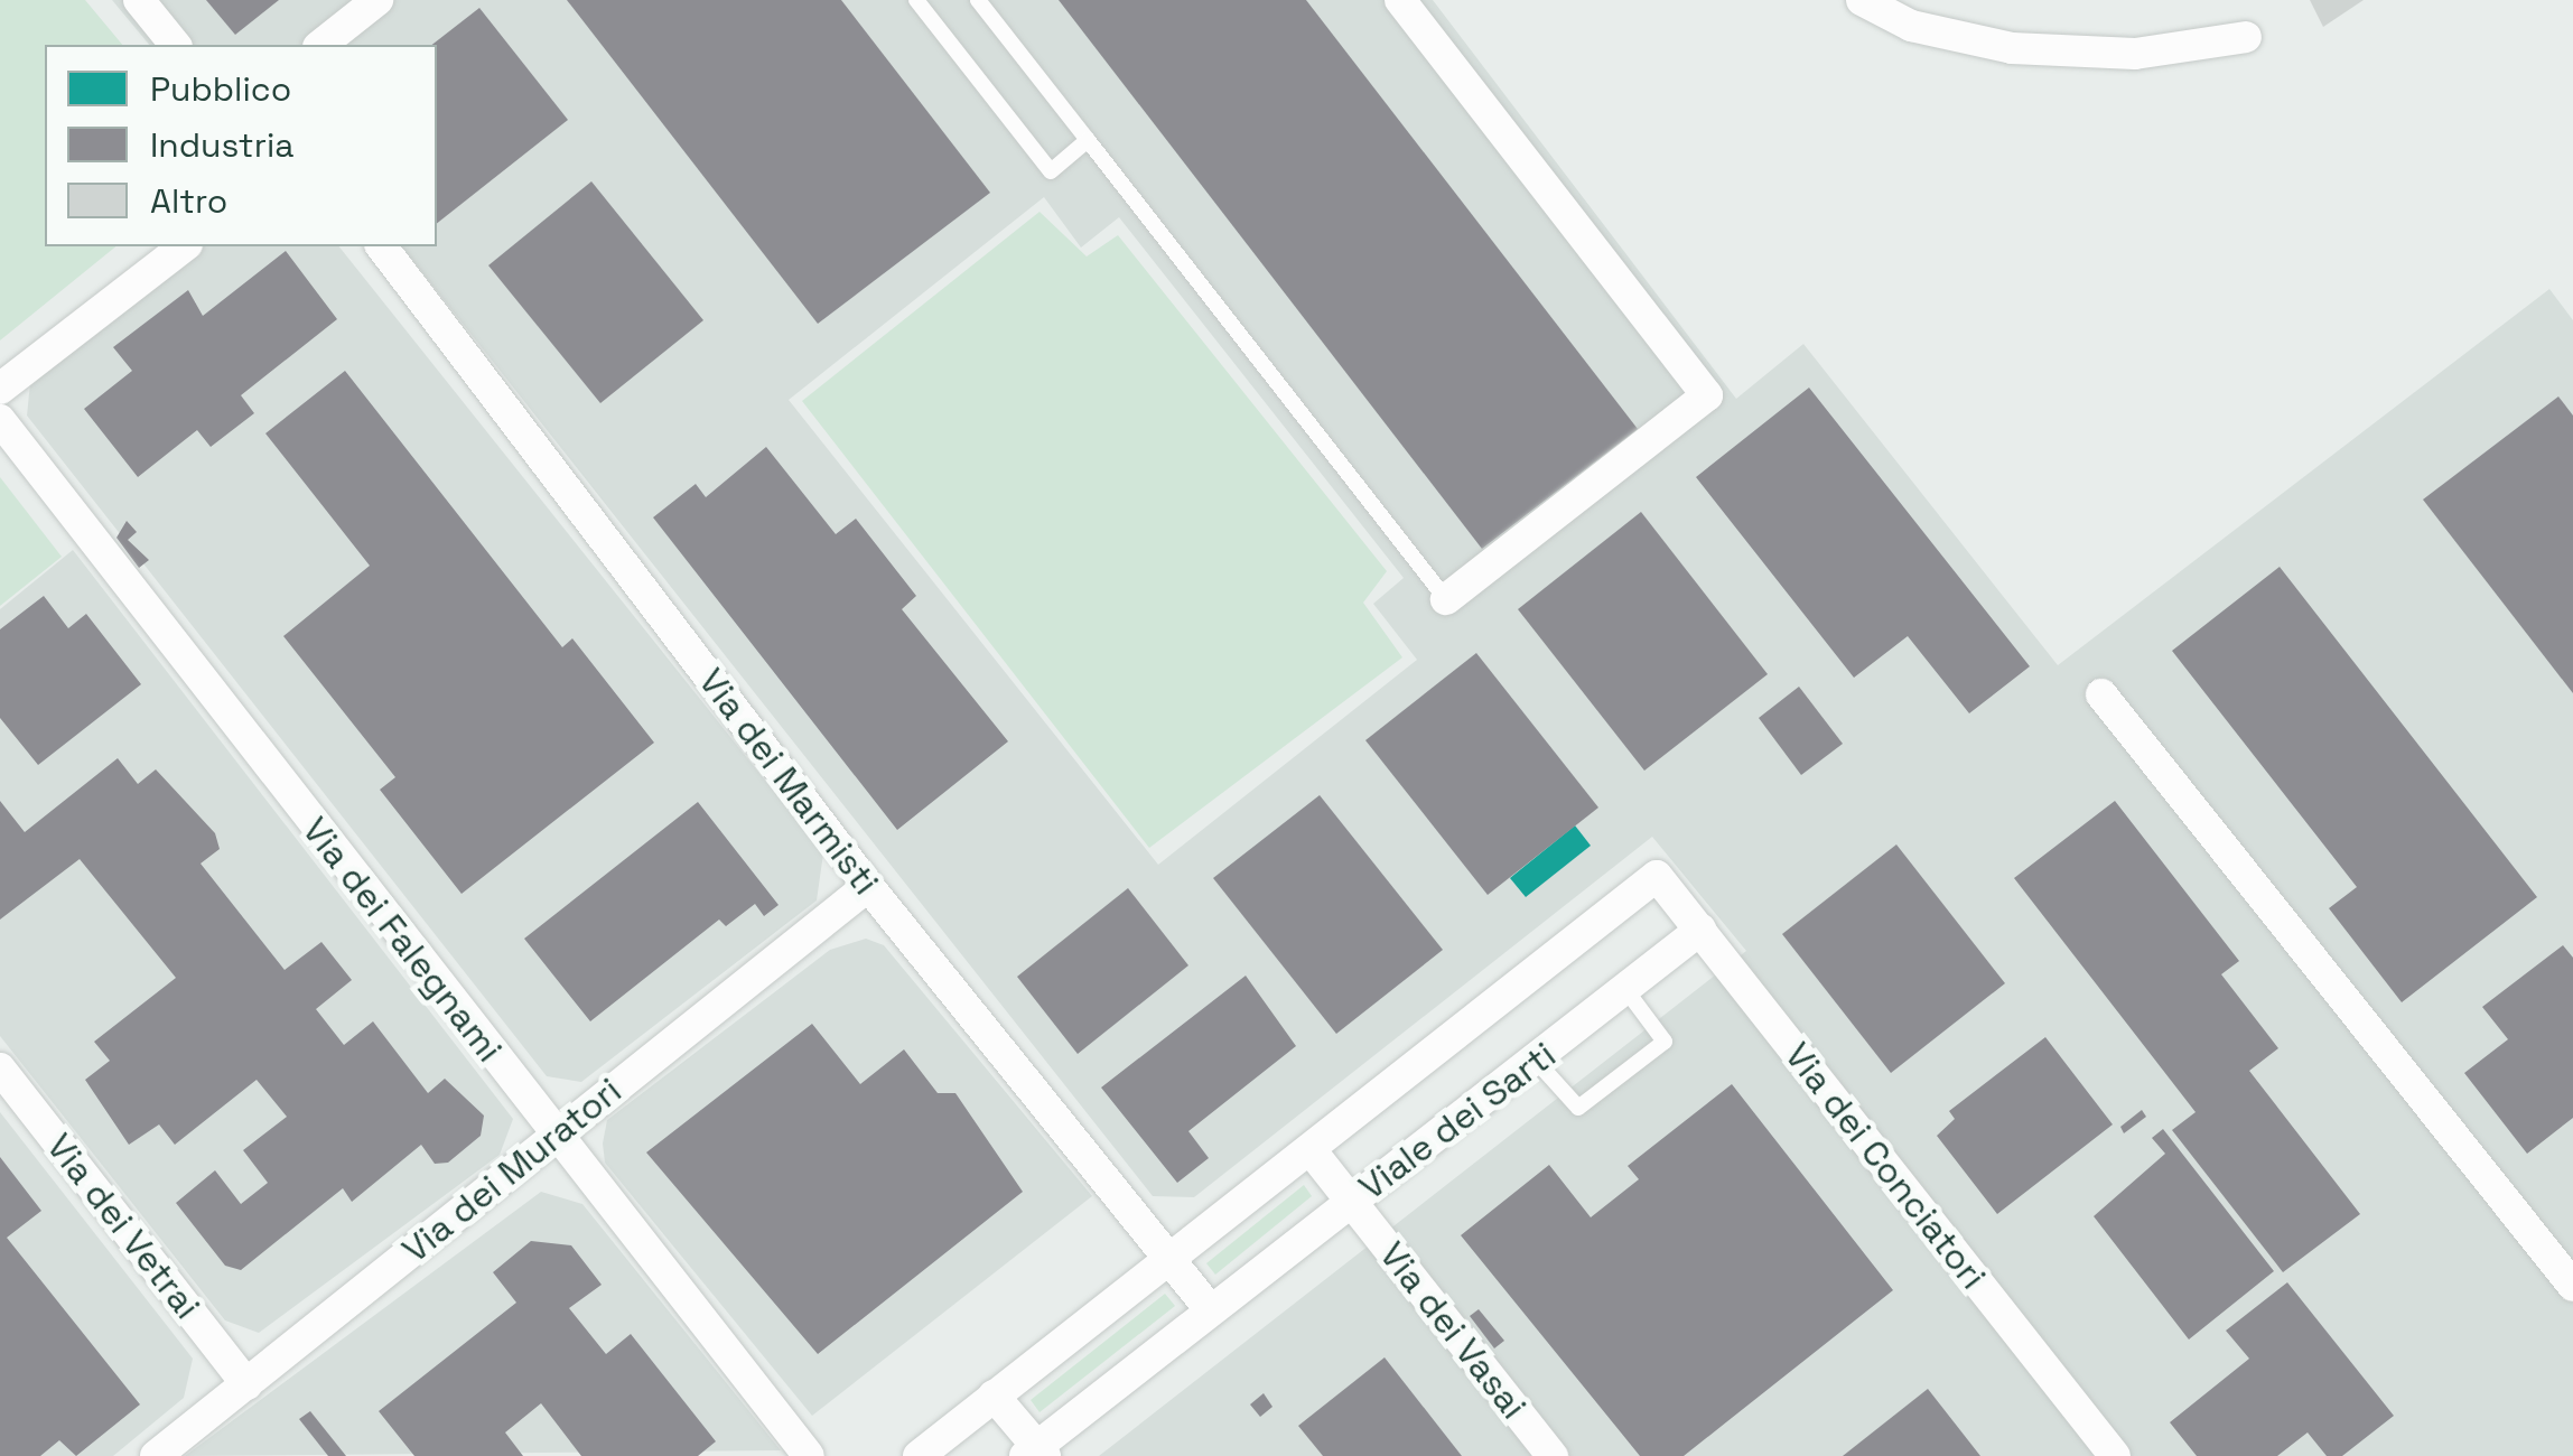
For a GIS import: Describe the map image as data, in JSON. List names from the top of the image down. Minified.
{"streets":{"street":["Via dei Marmisti","Via dei Falegnami","Viale dei Sarti","Via dei Conciatori","Via dei Muratori","Via dei Vetrai","Via dei Vasai"]},"crossings":[["Via dei Marmisti","Viale dei Sarti"],["Via dei Marmisti","Via dei Muratori"],["Via dei Falegnami","Via dei Muratori"],["Viale dei Sarti","Via dei Conciatori"],["Viale dei Sarti","Via dei Vasai"],["Via dei Muratori","Via dei Vetrai"]],"legend":["Pubblico","Industria","Altro"]}
